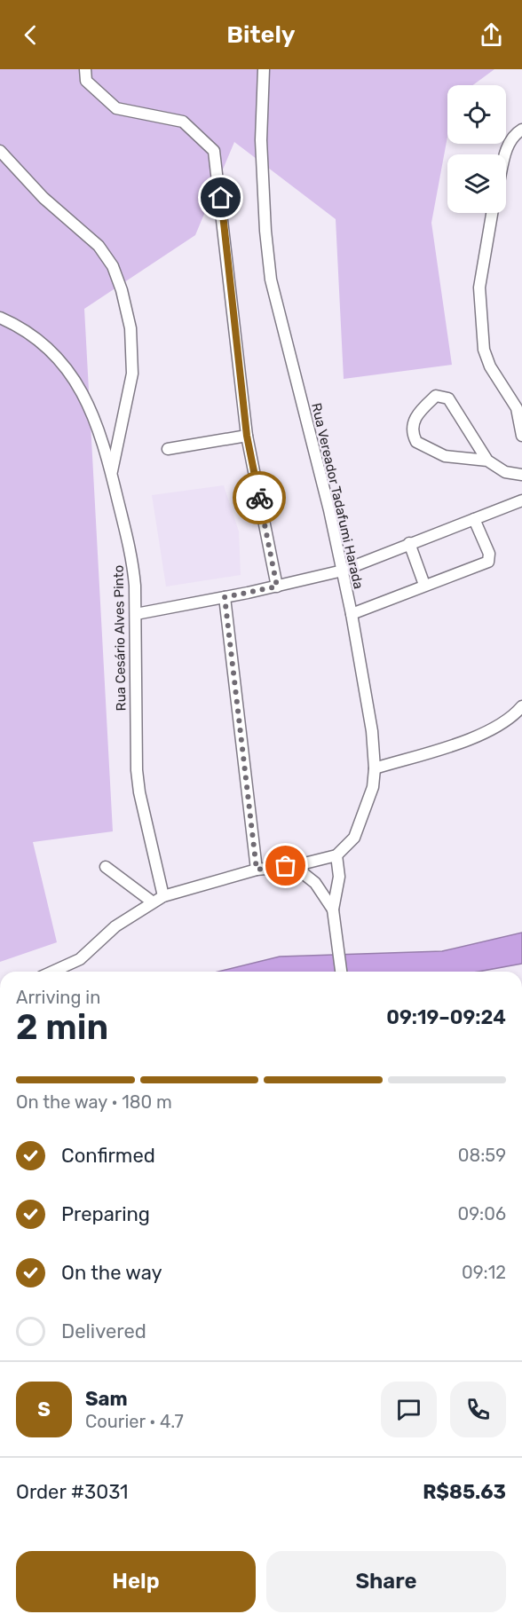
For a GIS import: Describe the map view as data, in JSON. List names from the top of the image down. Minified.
{"streets":{"street":["Rua Vereador Tadafumi Harada","Rua Cesário Alves Pinto"]},"page":{"header":"Bitely","heading":["2 min","Arriving in","09:19–09:24"],"panel":["Sam","Courier · 4.7","Order #3031","R$85.63"],"bar":"On the way · 180 m","list":[["Confirmed","08:59"],["Preparing","09:06"],["On the way","09:12"],"Delivered"],"round":"S","buttons":["Help","Share"]}}
